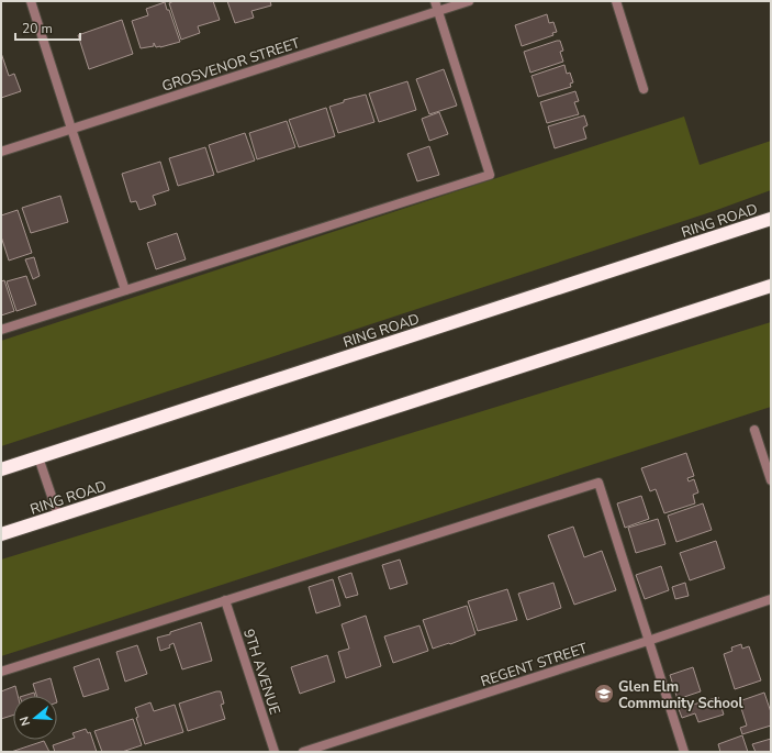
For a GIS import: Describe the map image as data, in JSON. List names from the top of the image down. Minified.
{"streets":{"highway":["RING ROAD"],"street":["GROSVENOR STREET","REGENT STREET","9TH AVENUE"]},"places":{"school or university":["Glen Elm Community School"]},"scale_bar":"20 m","north":"left"}
